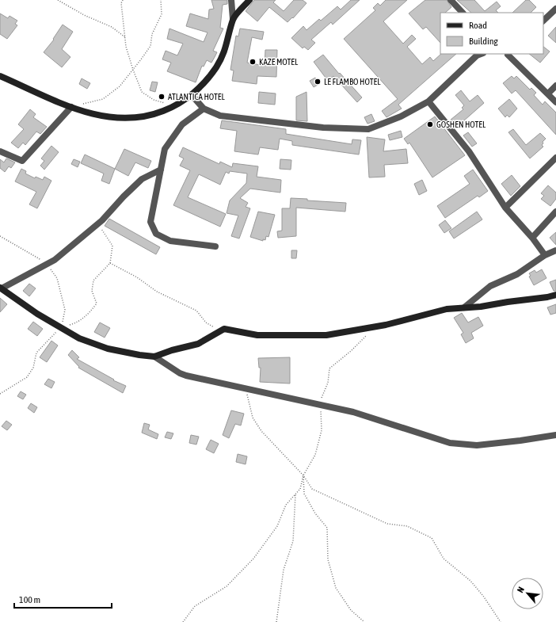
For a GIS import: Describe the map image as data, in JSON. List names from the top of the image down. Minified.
{"places":["KAZE MOTEL","LE FLAMBO HOTEL","ATLANTICA HOTEL","GOSHEN HOTEL"],"legend":["Road","Building"],"scale_bar":"100 m","north":"top left"}
